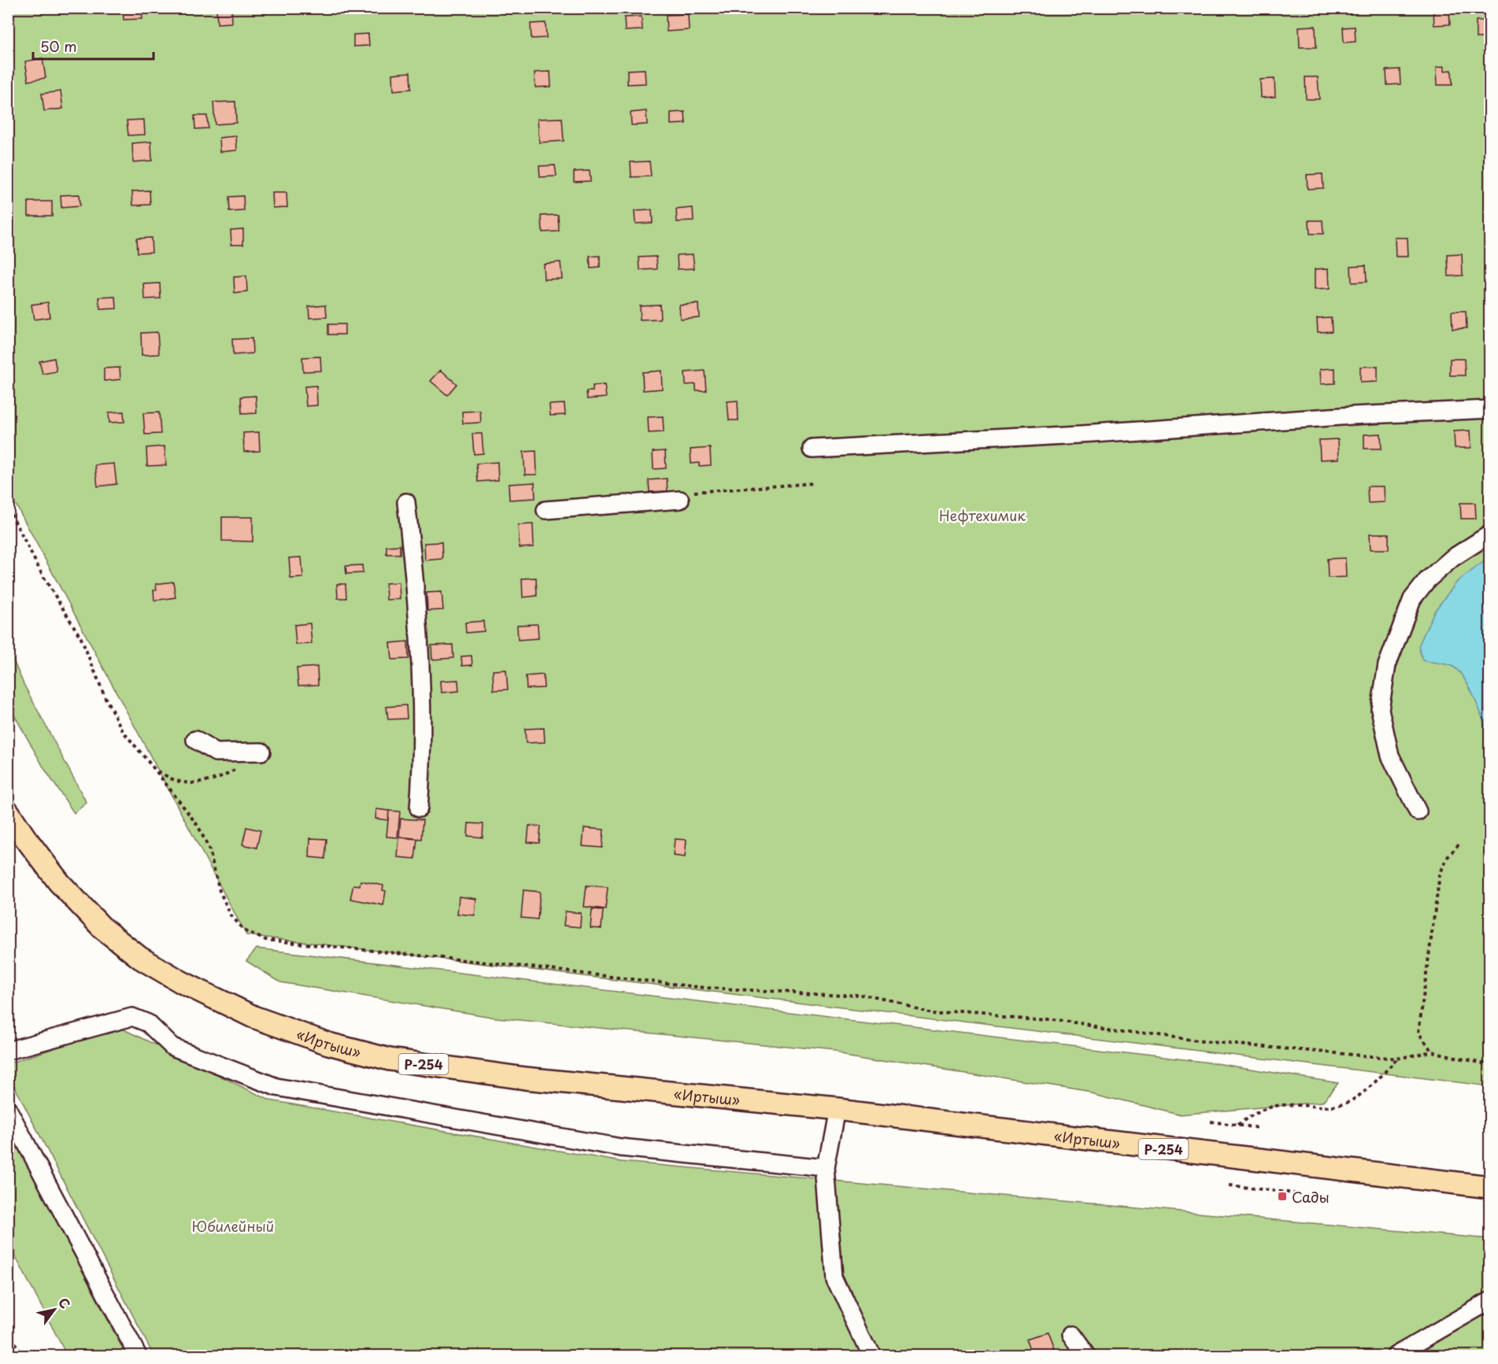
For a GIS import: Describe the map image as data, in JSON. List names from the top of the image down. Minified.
{"streets":{"main road":["«Иртыш»","Р-254"]},"parks":["Нефтехимик","Юбилейный"],"places":{"transit":["Сады"]},"scale_bar":"50 m","north":"top right"}
